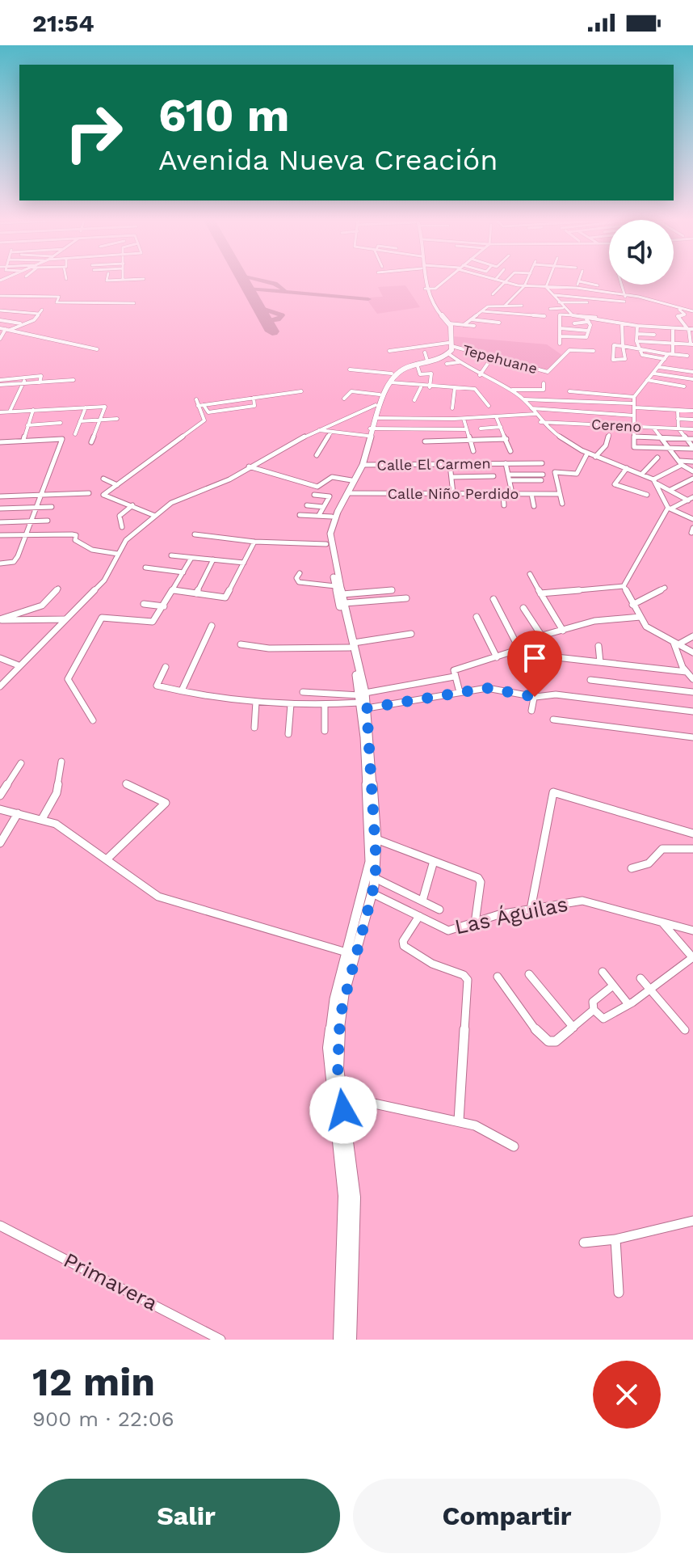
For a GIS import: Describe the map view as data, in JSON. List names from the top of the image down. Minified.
{"streets":{"street":["Tepehuane","Cereno","Calle El Carmen","Calle Niño Perdido","Las Águilas","Primavera"]},"page":{"status":"21:54","turn":["610 m","Avenida Nueva Creación"],"heading":["12 min","900 m · 22:06"],"buttons":["Salir","Compartir"]}}
